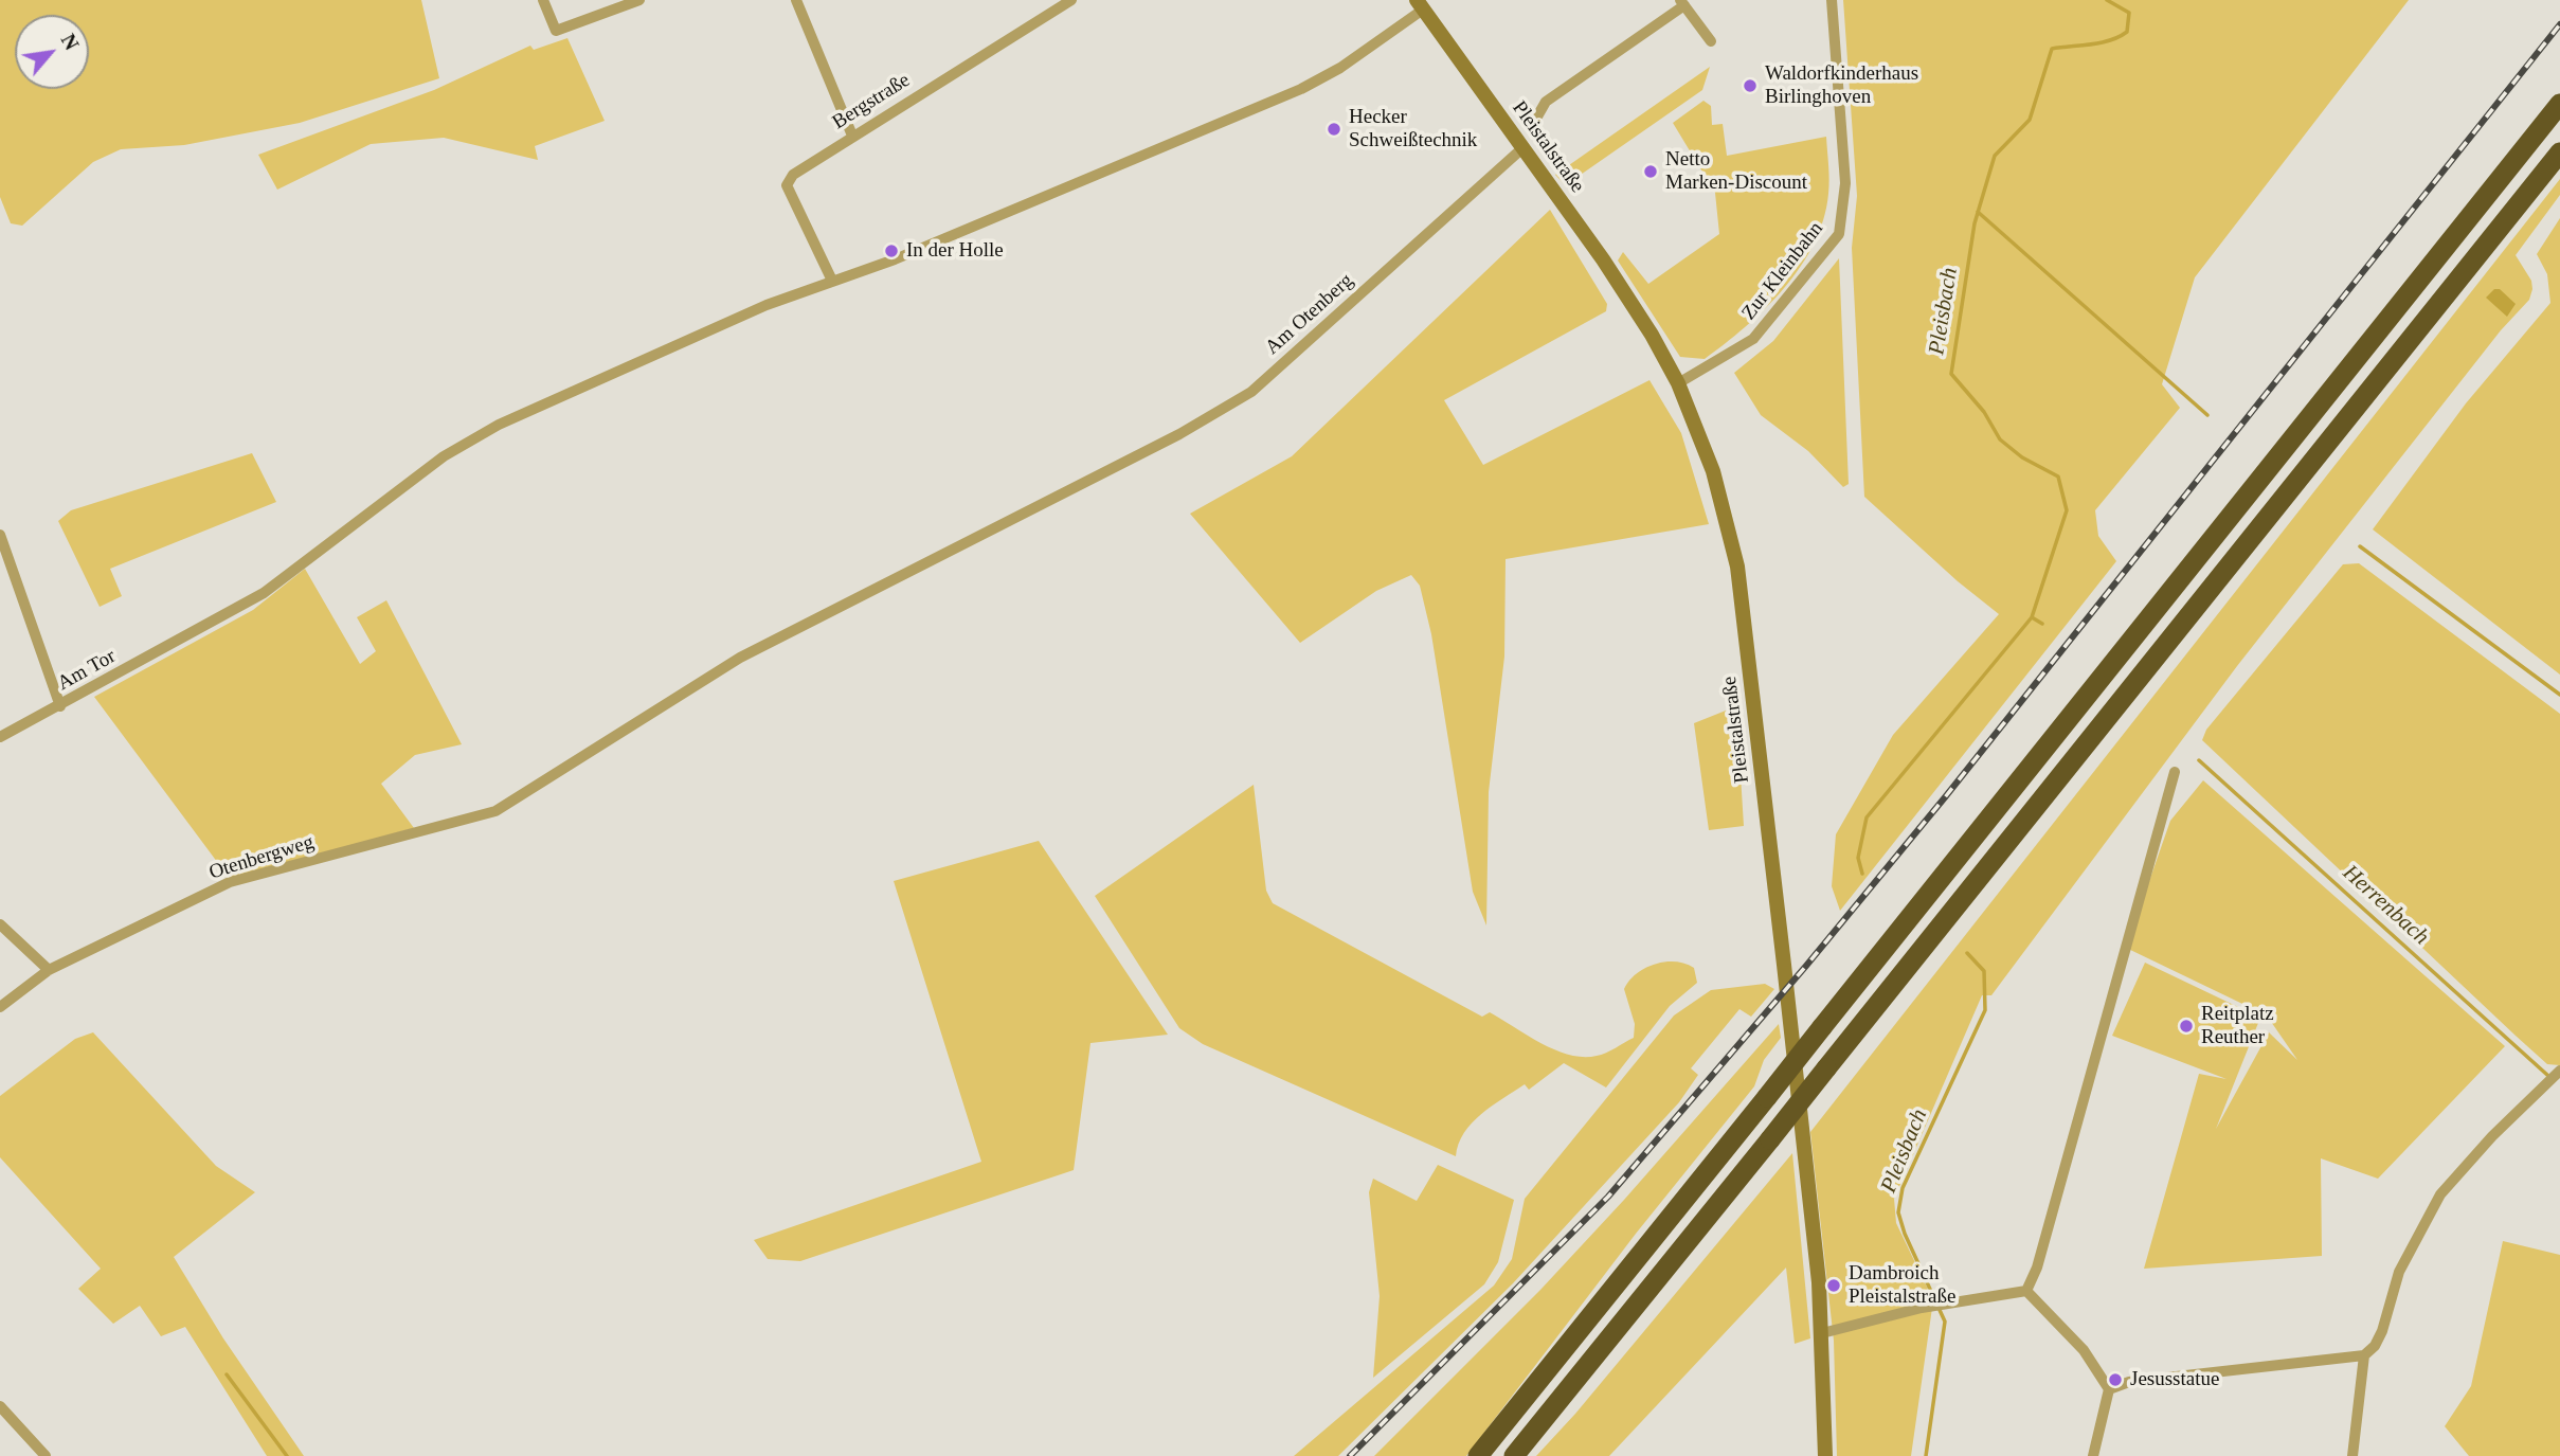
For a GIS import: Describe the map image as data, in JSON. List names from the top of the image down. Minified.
{"streets":{"main road":["Pleistalstraße"],"street":["Bergstraße","Zur Kleinbahn","Am Otenberg","Am Tor","Otenbergweg"]},"crossings":[["Bergstraße","Am Tor"],["Pleistalstraße","Zur Kleinbahn"],["Pleistalstraße","Am Otenberg"],["Am Otenberg","Otenbergweg"]],"water":["Pleisbach","Herrenbach"],"places":["Waldorfkinderhaus Birlinghoven","Hecker Schweißtechnik","Netto Marken-Discount","In der Holle","Reitplatz Reuther","Dambroich Pleistalstraße","Jesusstatue"],"north":"top right"}
